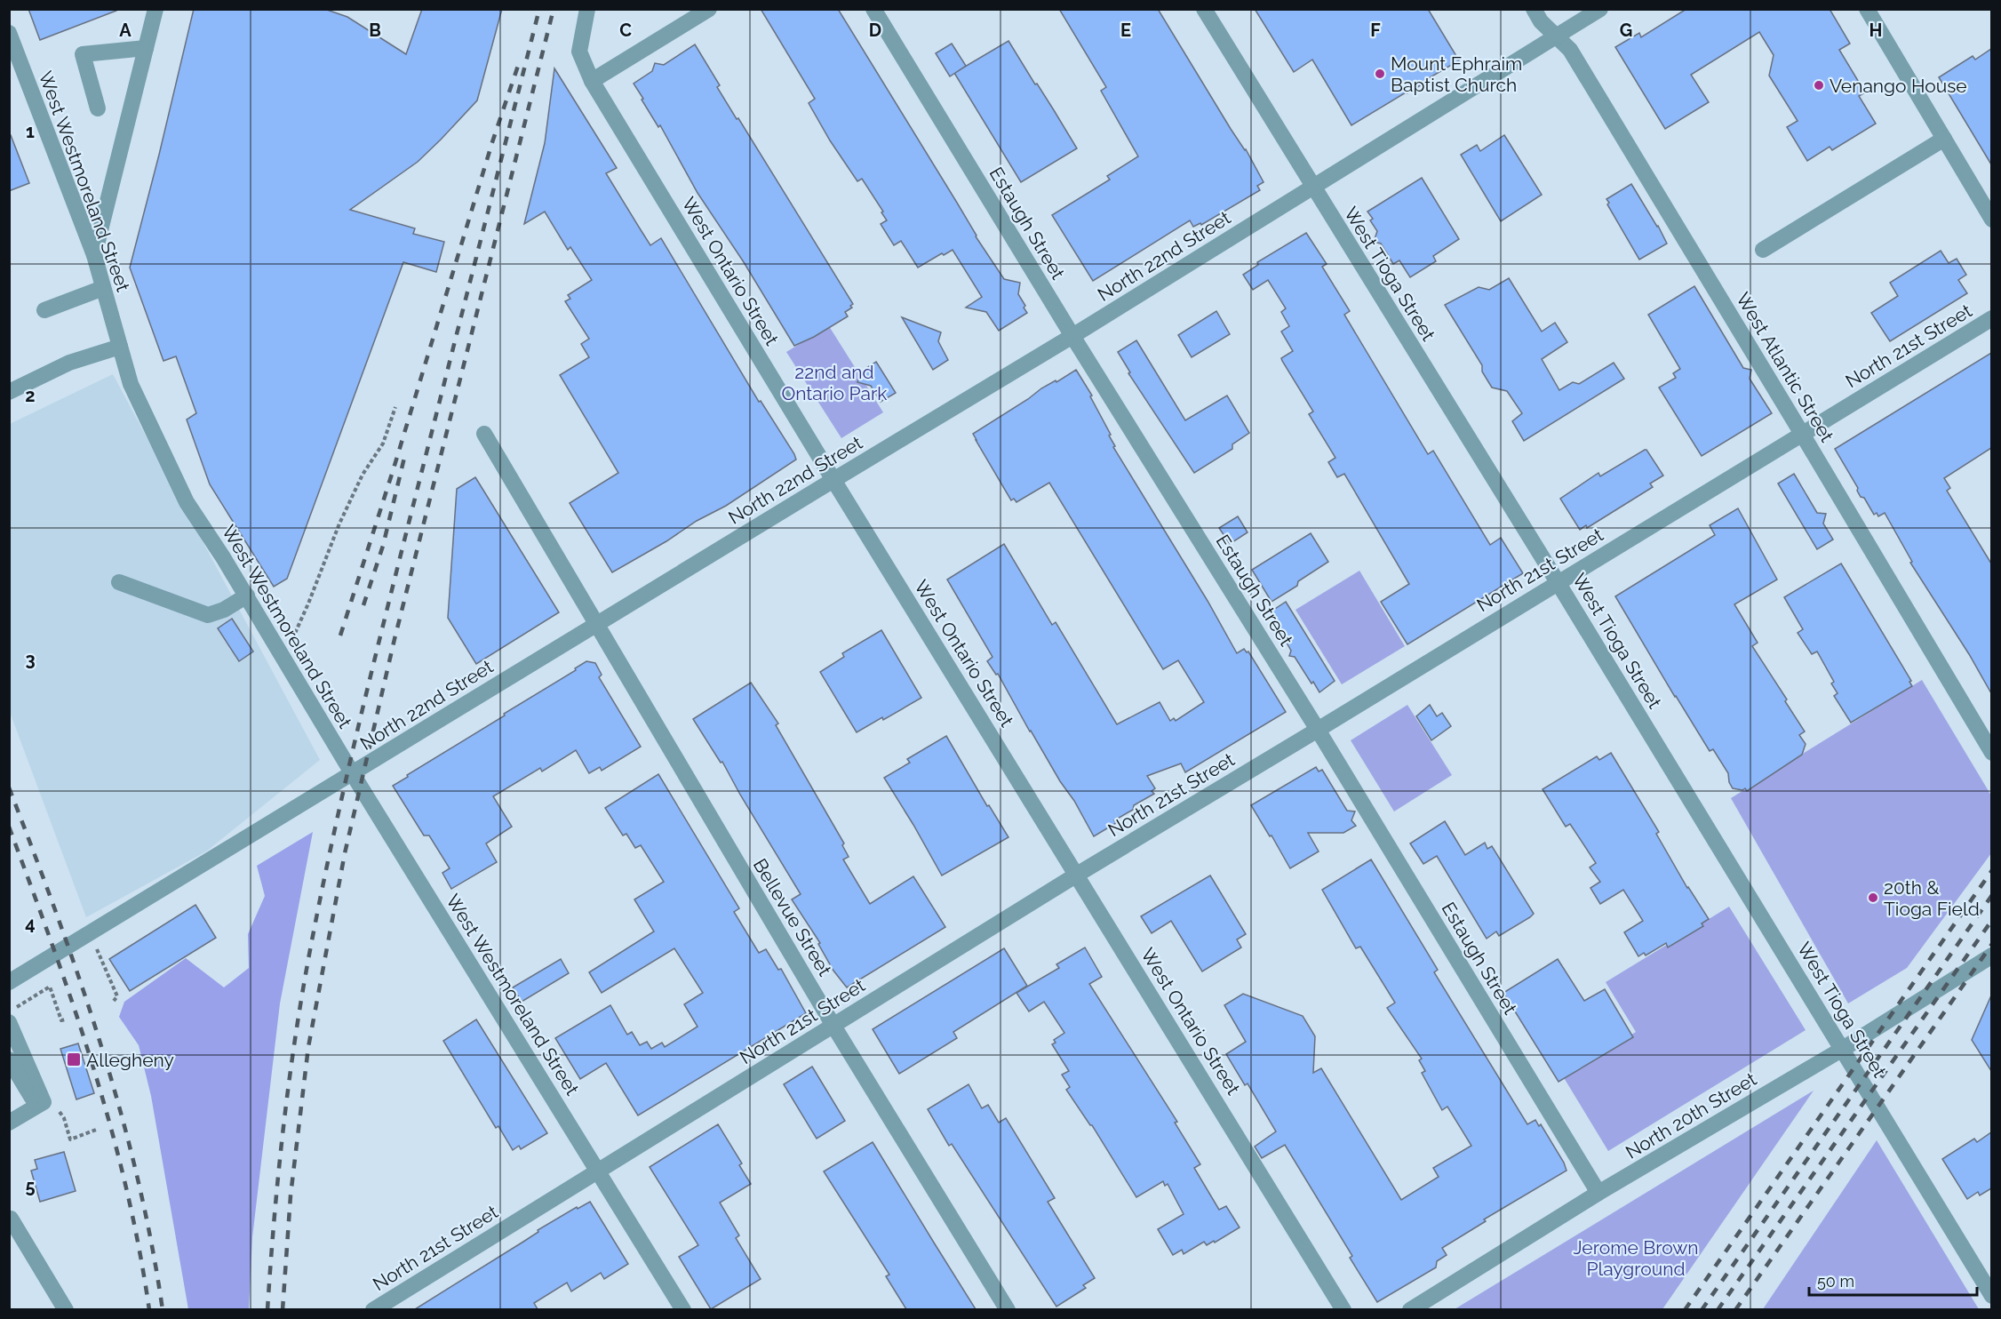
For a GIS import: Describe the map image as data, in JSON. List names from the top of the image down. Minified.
{"streets":{"street":["West Westmoreland Street","Estaugh Street","North 22nd Street","West Ontario Street","West Tioga Street","North 21st Street","West Atlantic Street","Bellevue Street","North 20th Street"]},"crossings":[["West Westmoreland Street","North 22nd Street"],["West Westmoreland Street","North 21st Street"],["Estaugh Street","North 22nd Street"],["Estaugh Street","North 21st Street"],["Estaugh Street","North 20th Street"],["North 22nd Street","West Ontario Street"],["North 22nd Street","West Tioga Street"],["North 22nd Street","West Atlantic Street"],["North 22nd Street","Bellevue Street"],["West Ontario Street","North 21st Street"],["West Tioga Street","North 21st Street"],["West Tioga Street","North 20th Street"],["North 21st Street","West Atlantic Street"],["North 21st Street","Bellevue Street"]],"parks":["22nd and Ontario Park","Jerome Brown Playground"],"places":{"other":["Mount Ephraim Baptist Church","Venango House","20th & Tioga Field"],"transit":["Allegheny"]},"scale_bar":"50 m","grid":{"columns":["A","B","C","D","E","F","G","H"],"rows":["1","2","3","4","5"]}}
